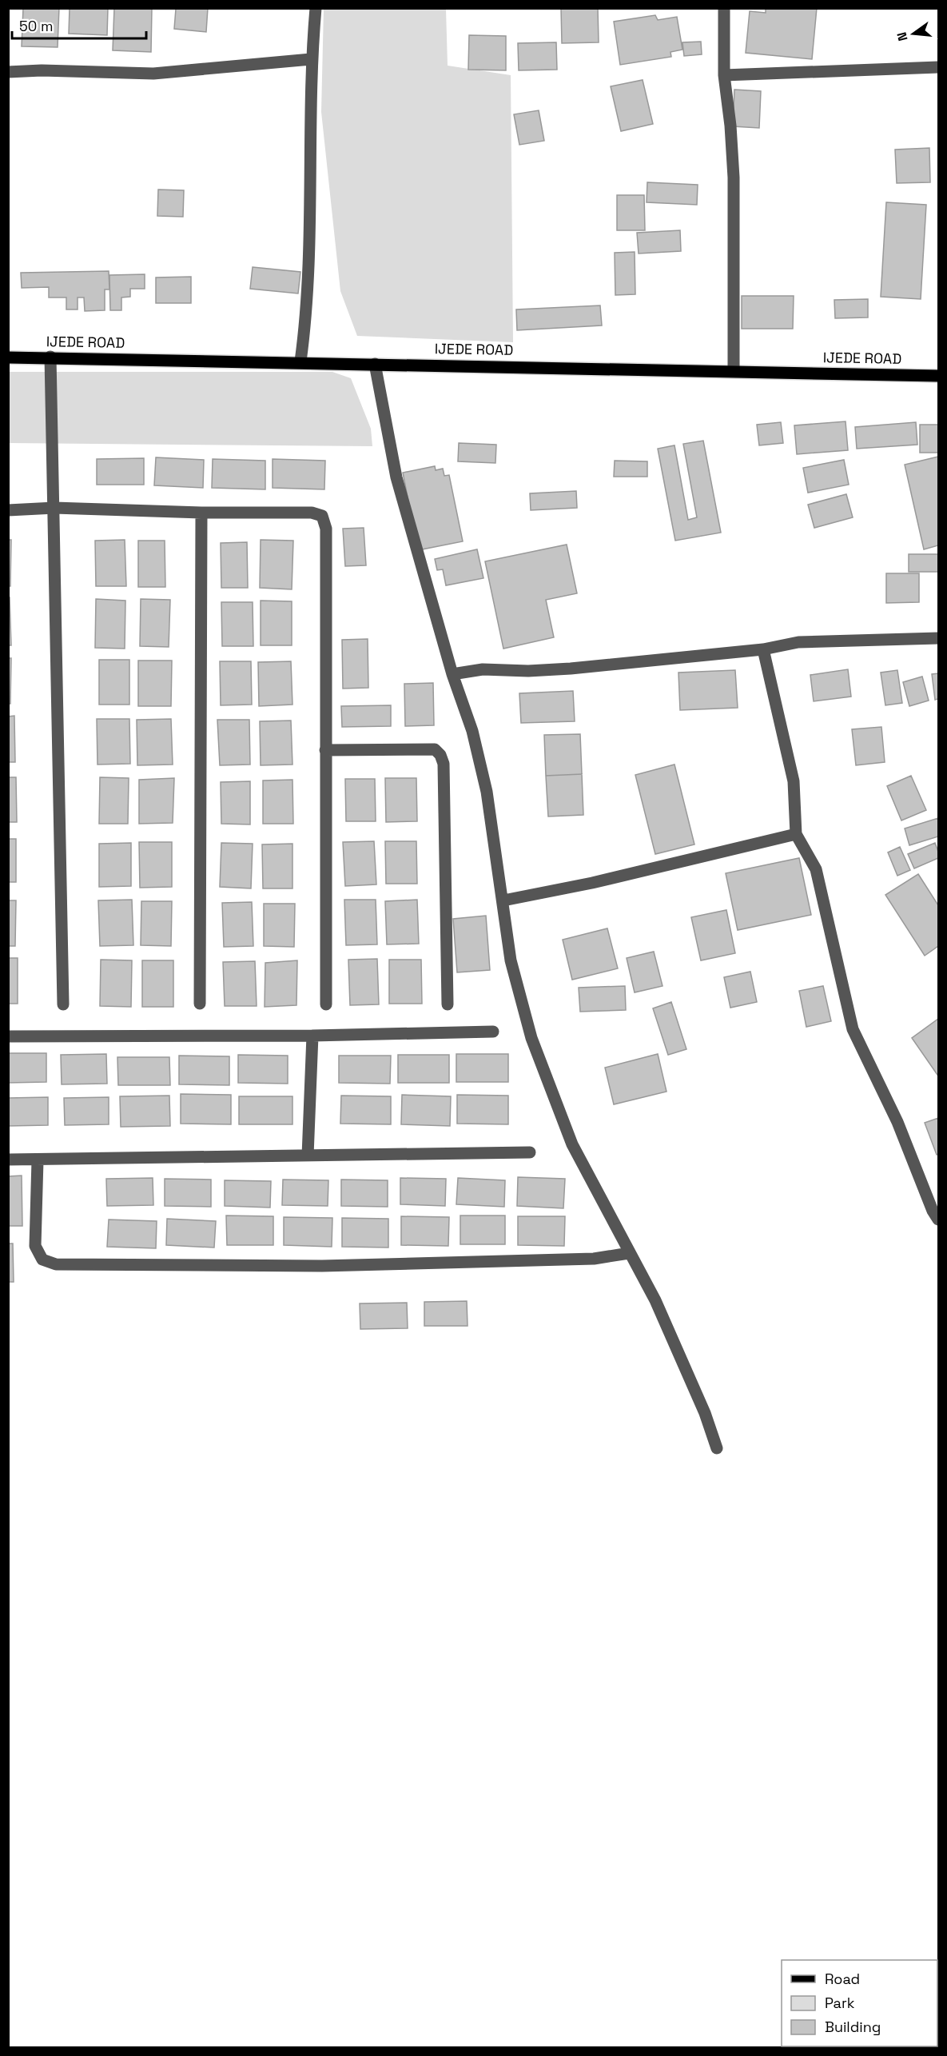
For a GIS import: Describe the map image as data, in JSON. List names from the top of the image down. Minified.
{"streets":{"main road":["IJEDE ROAD"]},"legend":["Road","Park","Building"],"scale_bar":"50 m","north":"left"}
